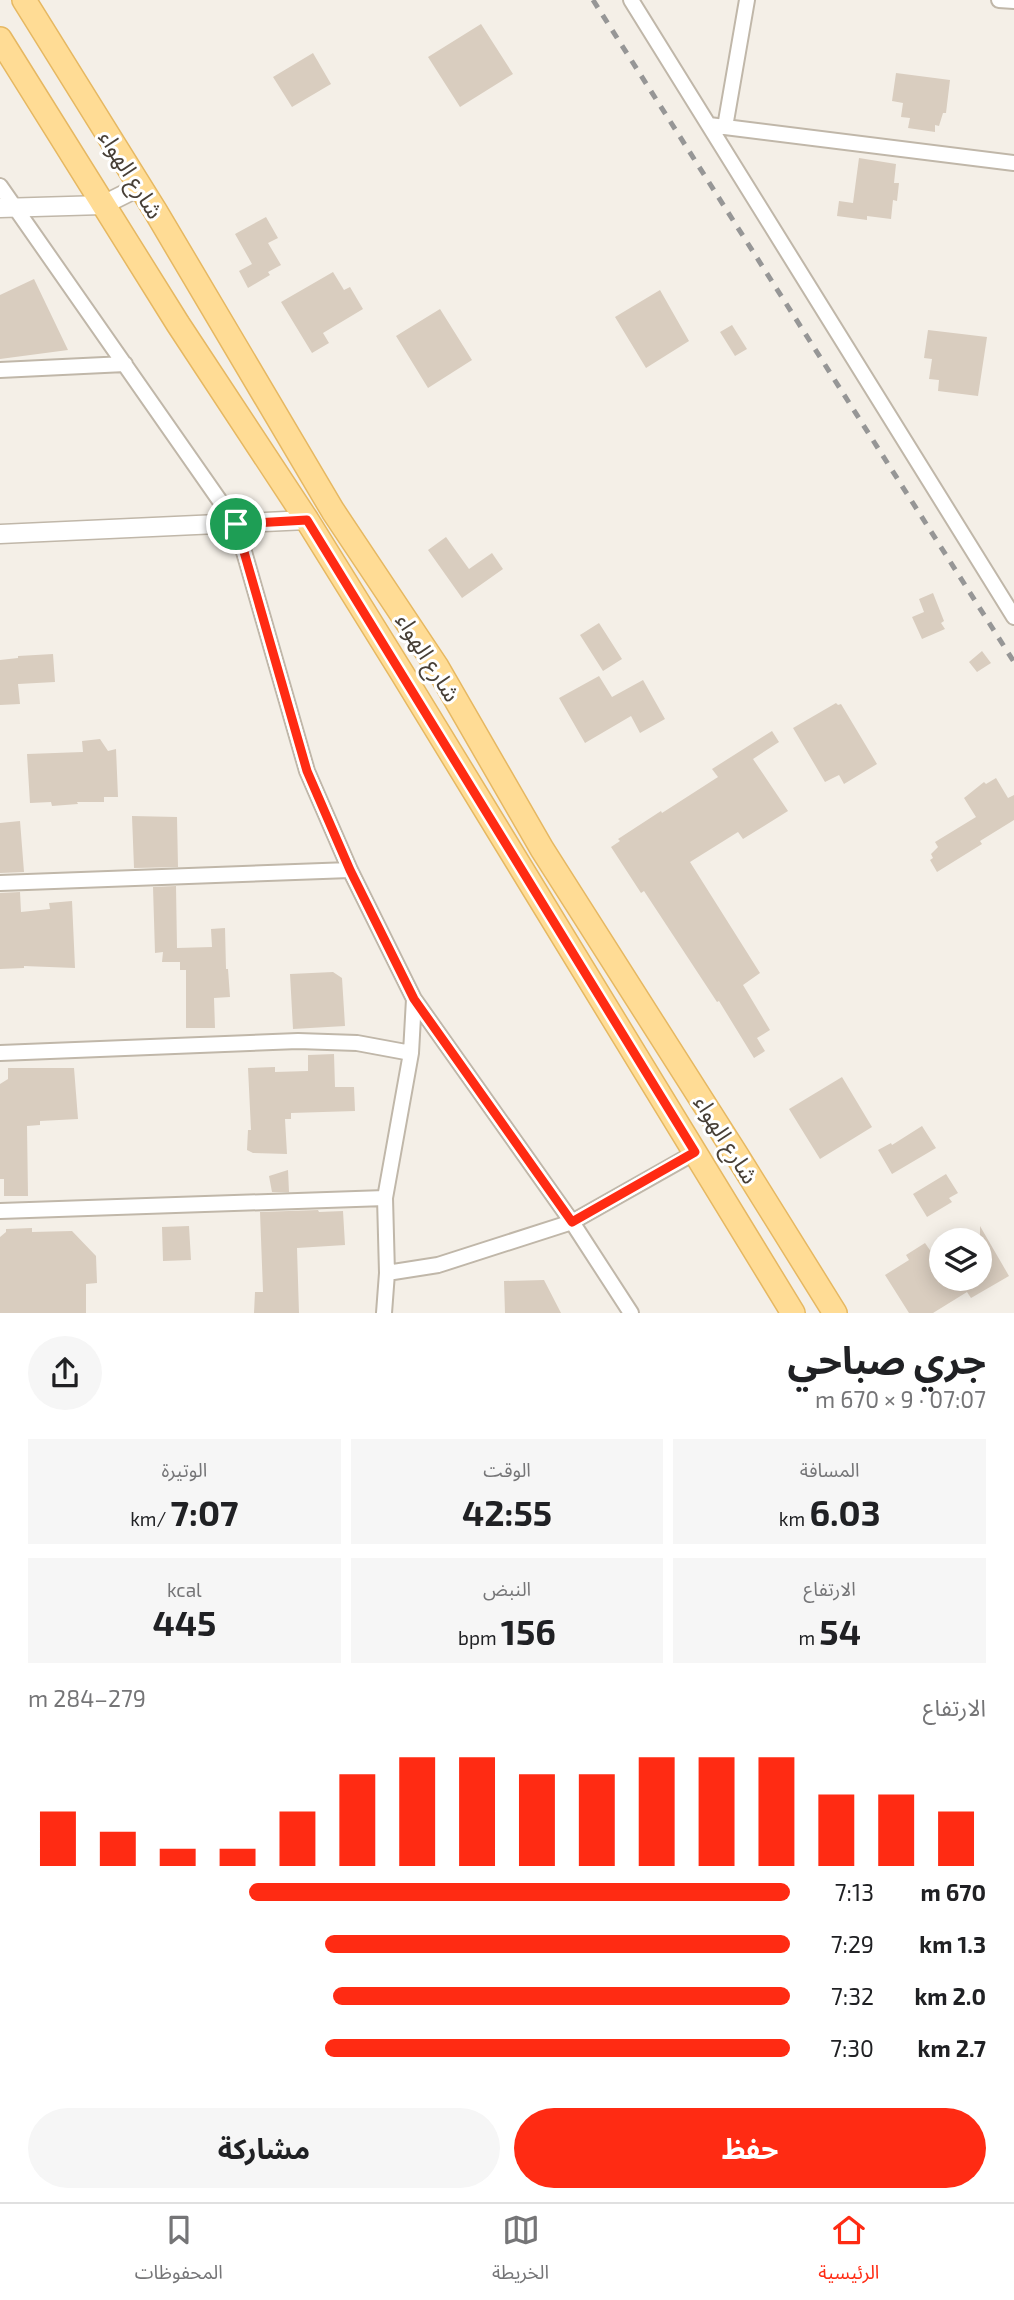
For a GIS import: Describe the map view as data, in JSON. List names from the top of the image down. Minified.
{"streets":{"main road":["شارع الهواء"]},"page":{"heading":["جري صباحي","07:07 · 9 × 670 m"],"stats":[["المسافة","6.03 km"],["الوقت","42:55"],["الوتيرة","7:07 /km"],["الارتفاع","54 m"],["النبض","156 bpm"],["kcal","445"]],"chart":["الارتفاع","279–284 m"],"list":[{"name":"670 m","note":"7:13"},{"name":"1.3 km","note":"7:29"},{"name":"2.0 km","note":"7:32"},{"name":"2.7 km","note":"7:30"}],"buttons":["حفظ","مشاركة"],"tabs":["الرئيسية","الخريطة","المحفوظات"]}}
